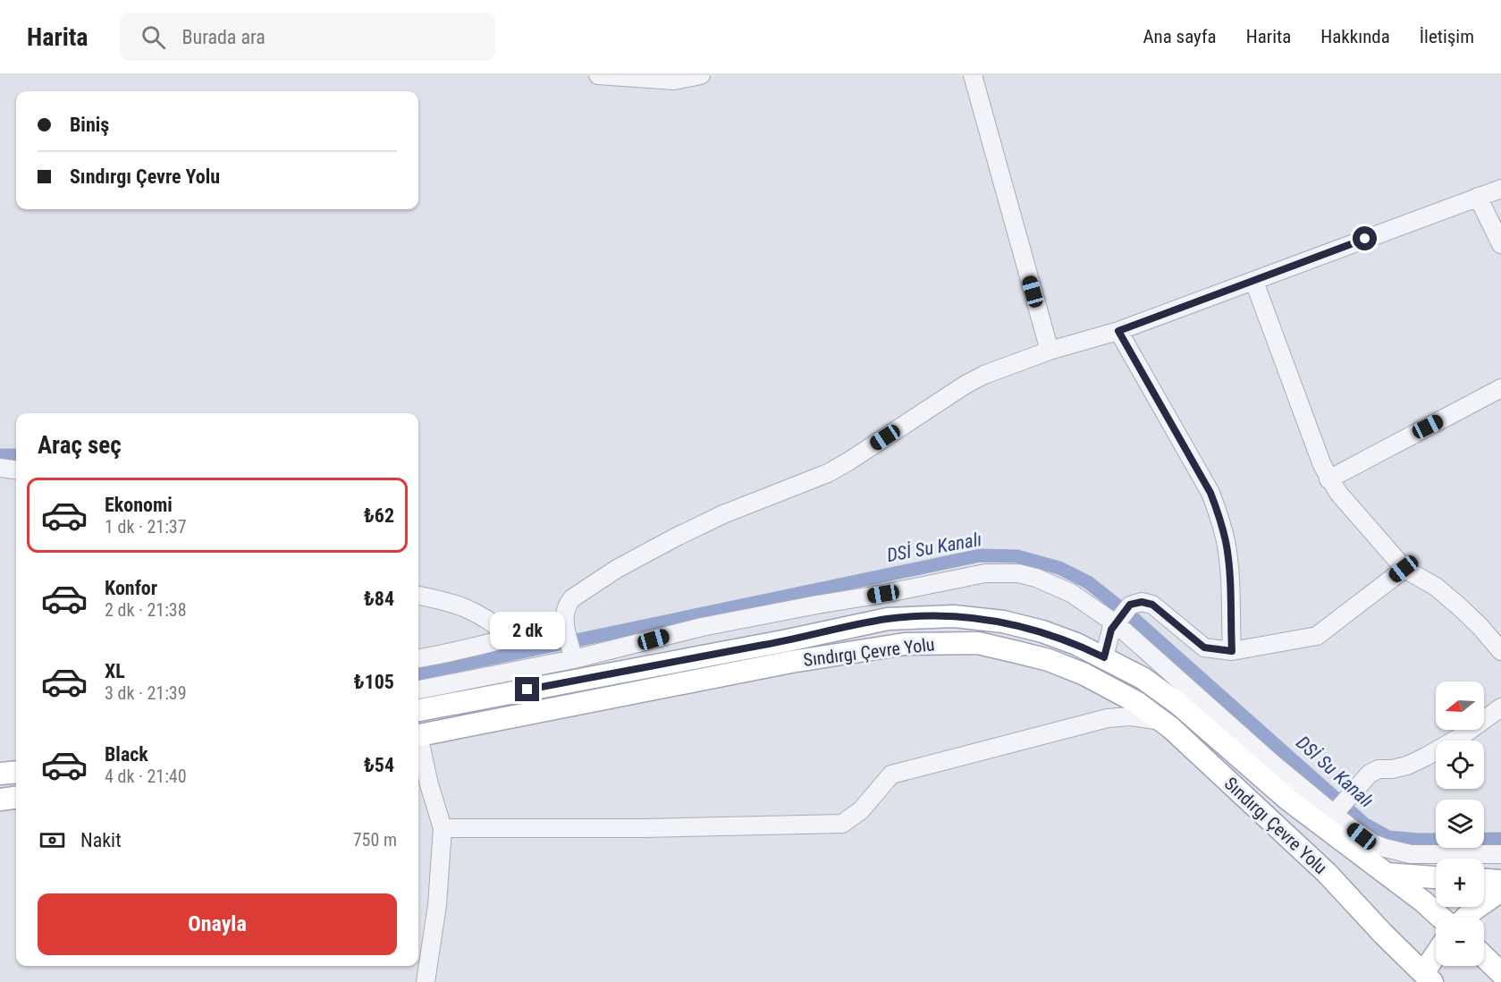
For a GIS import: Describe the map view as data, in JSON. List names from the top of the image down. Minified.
{"streets":{"main road":["Sındırgı Çevre Yolu"]},"water":["DSİ Su Kanalı"],"north":"left","page":{"header":"Harita","search":"Burada ara","nav":["Ana sayfa","Harita","Hakkında","İletişim"],"banner":["Biniş","Sındırgı Çevre Yolu"],"heading":"Araç seç","list":[{"name":"Ekonomi","note":"1 dk · 21:37","value":"₺62"},{"name":"Konfor","note":"2 dk · 21:38","value":"₺84"},{"name":"XL","note":"3 dk · 21:39","value":"₺105"},{"name":"Black","note":"4 dk · 21:40","value":"₺54"}],"bubble":"2 dk","map_buttons":["+","−"],"pay":["Nakit","750 m"],"buttons":"Onayla"}}
